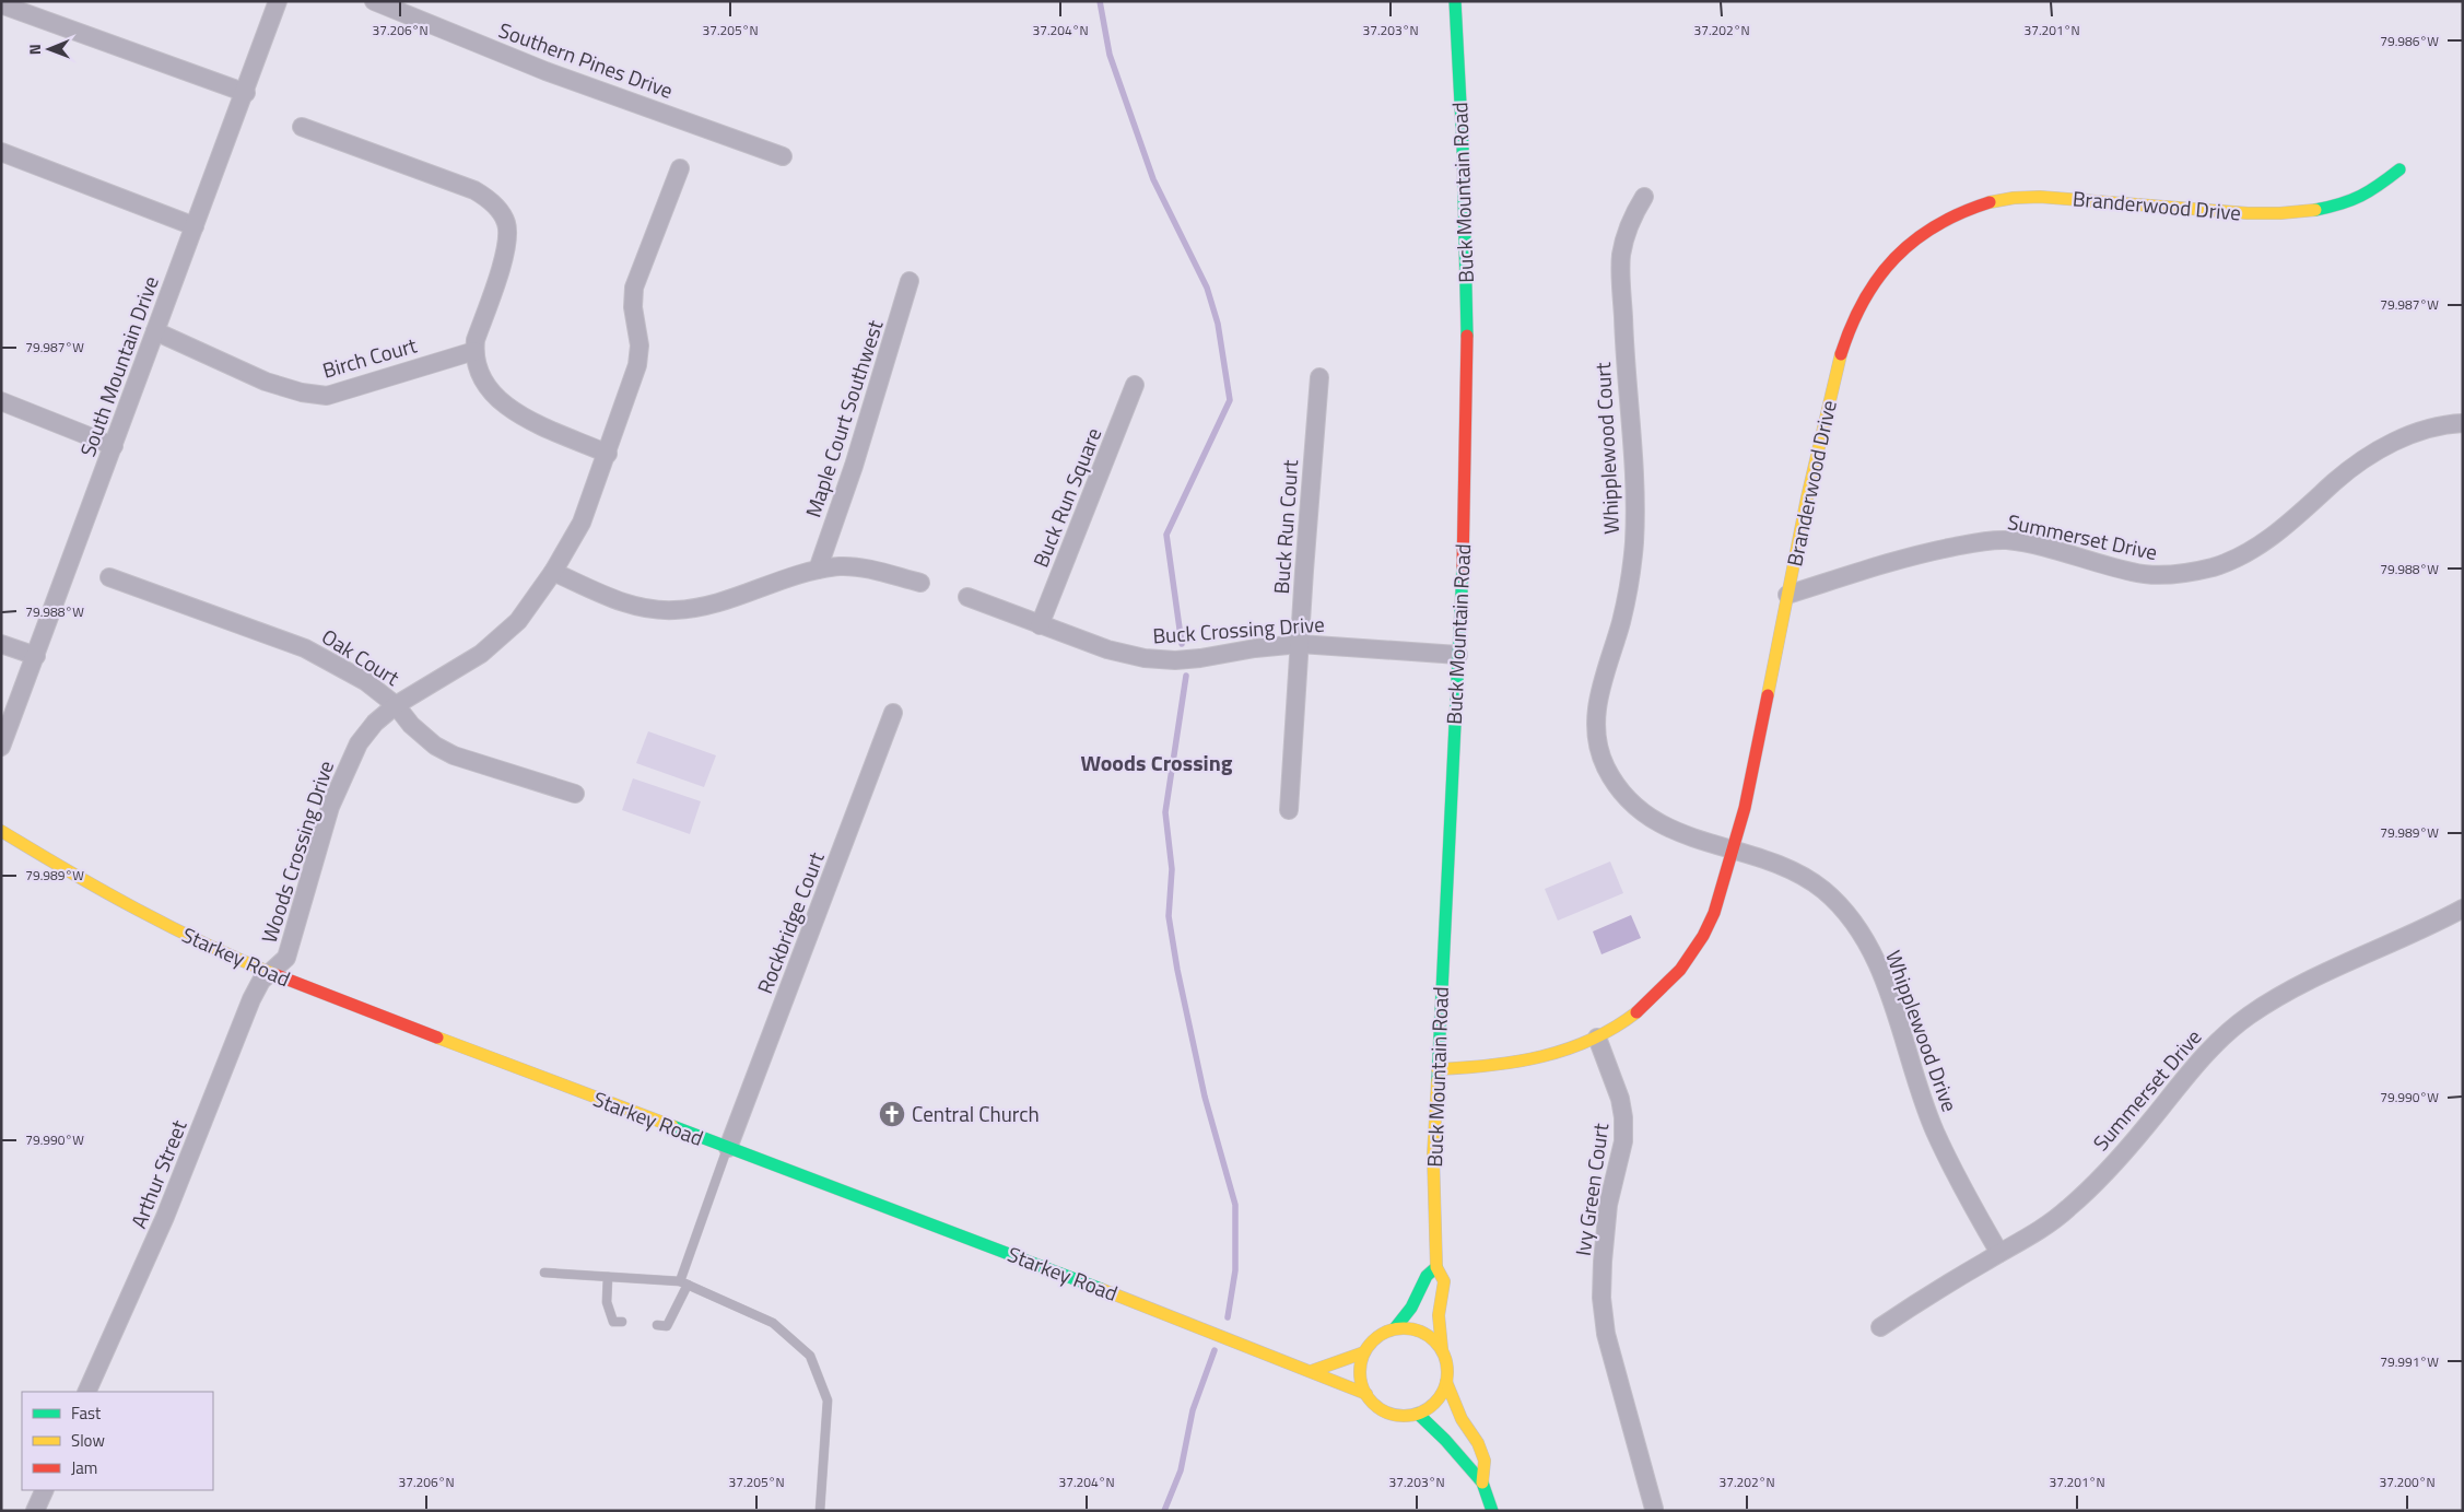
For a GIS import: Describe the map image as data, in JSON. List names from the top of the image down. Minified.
{"streets":{"main road":["Buck Mountain Road","Branderwood Drive","Starkey Road"],"street":["Southern Pines Drive","Birch Court","South Mountain Drive","Maple Court Southwest","Whipplewood Court","Buck Run Square","Buck Run Court","Summerset Drive","Buck Crossing Drive","Oak Court","Woods Crossing Drive","Rockbridge Court","Whipplewood Drive","Arthur Street","Ivy Green Court"]},"crossings":[["Buck Mountain Road","Branderwood Drive"],["Buck Mountain Road","Buck Crossing Drive"],["Buck Mountain Road","Starkey Road"],["Branderwood Drive","Whipplewood Court"],["Branderwood Drive","Summerset Drive"],["Branderwood Drive","Whipplewood Drive"],["Branderwood Drive","Ivy Green Court"],["Birch Court","South Mountain Drive"],["Whipplewood Court","Whipplewood Drive"],["Buck Run Square","Buck Crossing Drive"],["Buck Run Court","Buck Crossing Drive"],["Summerset Drive","Whipplewood Drive"],["Oak Court","Woods Crossing Drive"],["Woods Crossing Drive","Starkey Road"],["Woods Crossing Drive","Arthur Street"],["Rockbridge Court","Starkey Road"],["Starkey Road","Arthur Street"]],"districts":["Woods Crossing"],"places":{"church":["Central Church"]},"legend":["Fast","Slow","Jam"],"north":"left","coordinates":["37.206°N","37.205°N","37.204°N","37.203°N","37.202°N","37.201°N","79.986°W","79.987°W","79.988°W","79.989°W","79.990°W","79.991°W","37.200°N"]}
